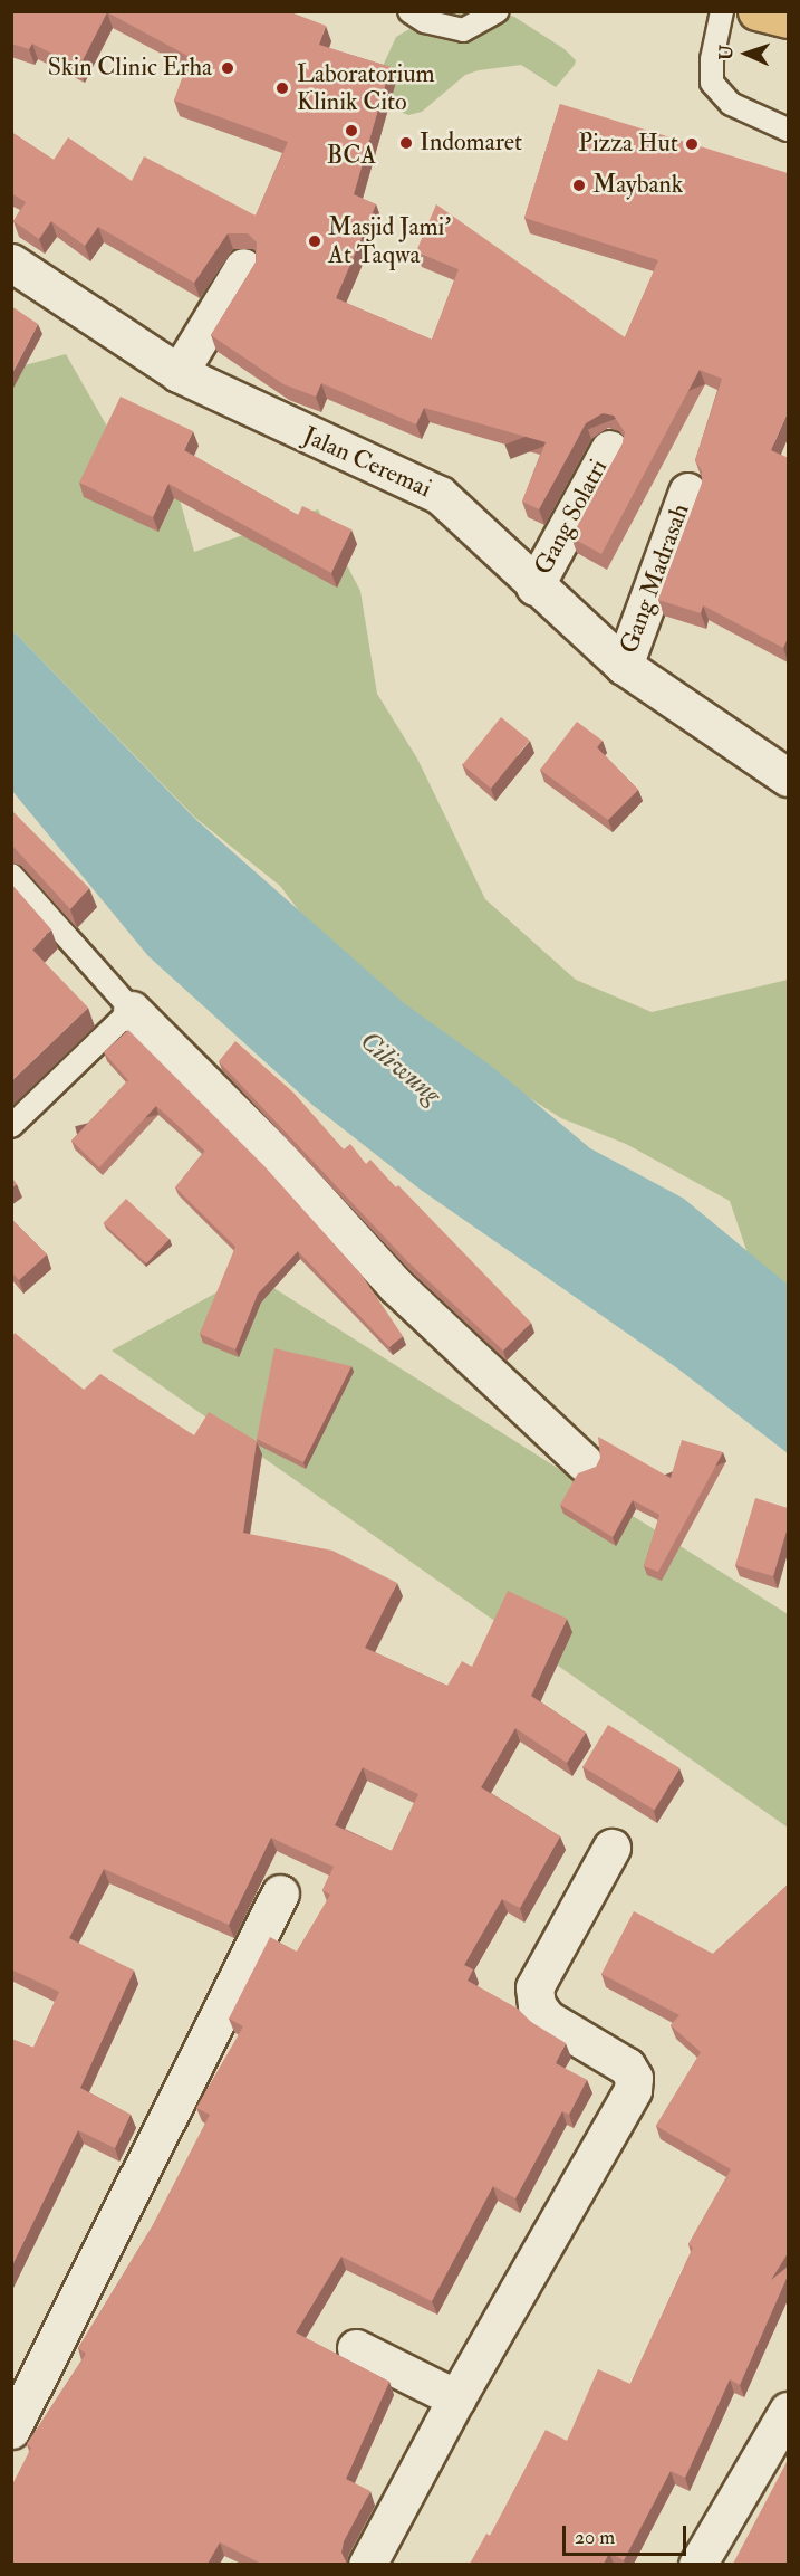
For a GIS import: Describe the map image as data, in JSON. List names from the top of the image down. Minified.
{"streets":{"street":["Jalan Ceremai","Gang Solatri","Gang Madrasah"]},"crossings":[["Jalan Ceremai","Gang Solatri"],["Jalan Ceremai","Gang Madrasah"]],"water":["Ciliwung"],"places":["Skin Clinic Erha","Laboratorium Klinik Cito","BCA","Indomaret","Pizza Hut","Maybank","Masjid Jami' At Taqwa"],"scale_bar":"20 m","north":"left"}
